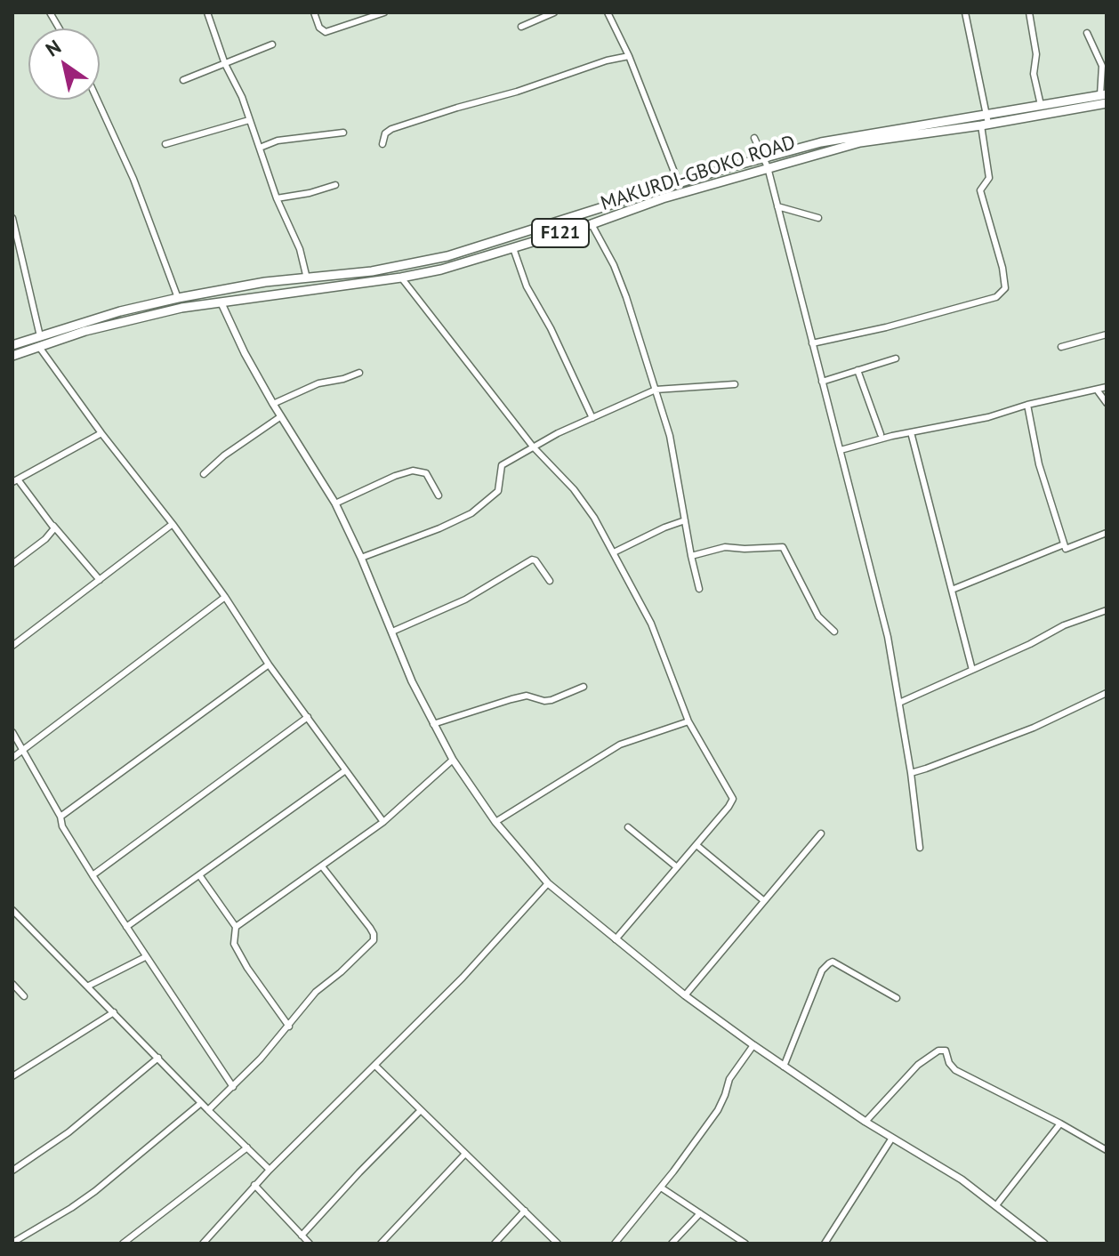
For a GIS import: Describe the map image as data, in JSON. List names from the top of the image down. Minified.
{"streets":{"main road":["MAKURDI-GBOKO ROAD","F121"]},"north":"top left"}
